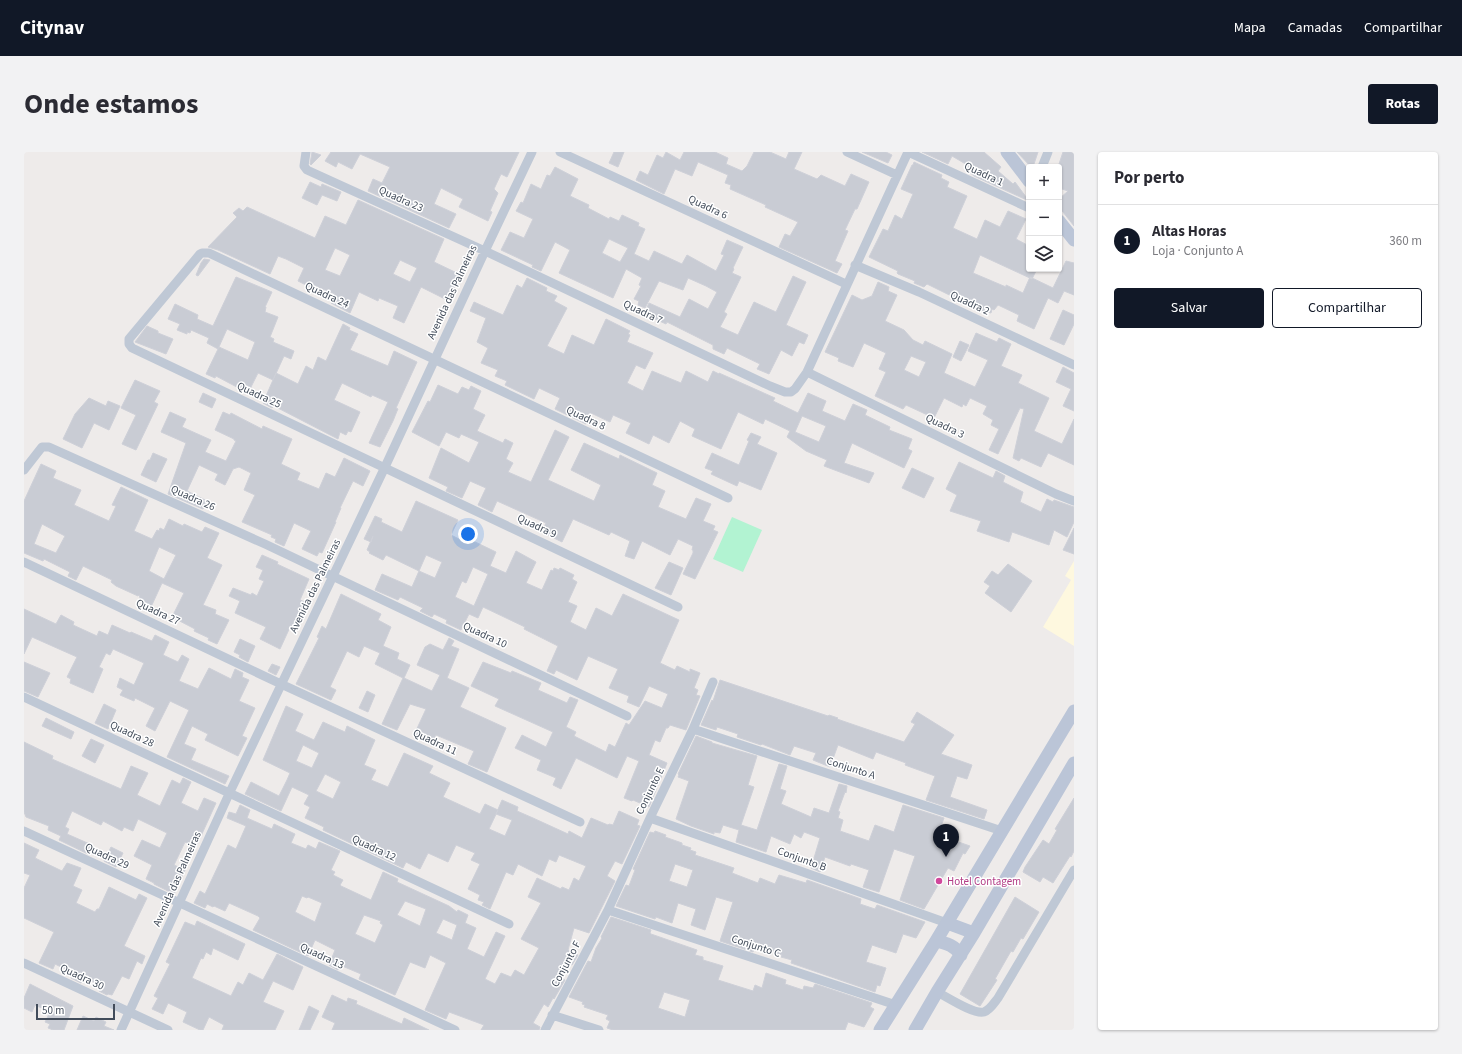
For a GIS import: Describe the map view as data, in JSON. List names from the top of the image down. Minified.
{"streets":{"street":["Quadra 1","Quadra 23","Quadra 6","Avenida das Palmeiras","Quadra 24","Quadra 2","Quadra 7","Quadra 25","Quadra 8","Quadra 3","Quadra 26","Quadra 9","Quadra 27","Quadra 10","Quadra 28","Quadra 11","Conjunto A","Conjunto E","Quadra 12","Quadra 29","Conjunto B","Conjunto C","Quadra 13","Conjunto F","Quadra 30"]},"crossings":[["Quadra 23","Avenida das Palmeiras"],["Quadra 23","Quadra 7"],["Avenida das Palmeiras","Quadra 24"],["Avenida das Palmeiras","Quadra 7"],["Avenida das Palmeiras","Quadra 25"],["Avenida das Palmeiras","Quadra 8"],["Avenida das Palmeiras","Quadra 26"],["Avenida das Palmeiras","Quadra 9"],["Avenida das Palmeiras","Quadra 27"],["Avenida das Palmeiras","Quadra 10"],["Avenida das Palmeiras","Quadra 28"],["Avenida das Palmeiras","Quadra 11"],["Avenida das Palmeiras","Quadra 12"],["Avenida das Palmeiras","Quadra 29"],["Avenida das Palmeiras","Quadra 13"],["Avenida das Palmeiras","Quadra 30"],["Quadra 24","Quadra 25"],["Quadra 24","Quadra 8"],["Quadra 7","Quadra 3"],["Quadra 25","Quadra 9"],["Quadra 26","Quadra 10"],["Quadra 27","Quadra 11"],["Quadra 28","Quadra 12"],["Conjunto A","Conjunto E"],["Conjunto E","Conjunto B"],["Conjunto E","Conjunto C"],["Conjunto E","Conjunto F"],["Quadra 29","Quadra 13"],["Conjunto C","Conjunto F"]],"places":["Hotel Contagem"],"scale_bar":"50 m","page":{"header":"Citynav","nav":["Mapa","Camadas","Compartilhar"],"title":"Onde estamos","buttons":["Rotas",["Salvar","Compartilhar"]],"heading":"Por perto","map_buttons":["+","−"],"list":[{"mark":"1","name":"Altas Horas","note":"Loja · Conjunto A","value":"360 m"}],"pins":"1","scale":"50 m"}}
